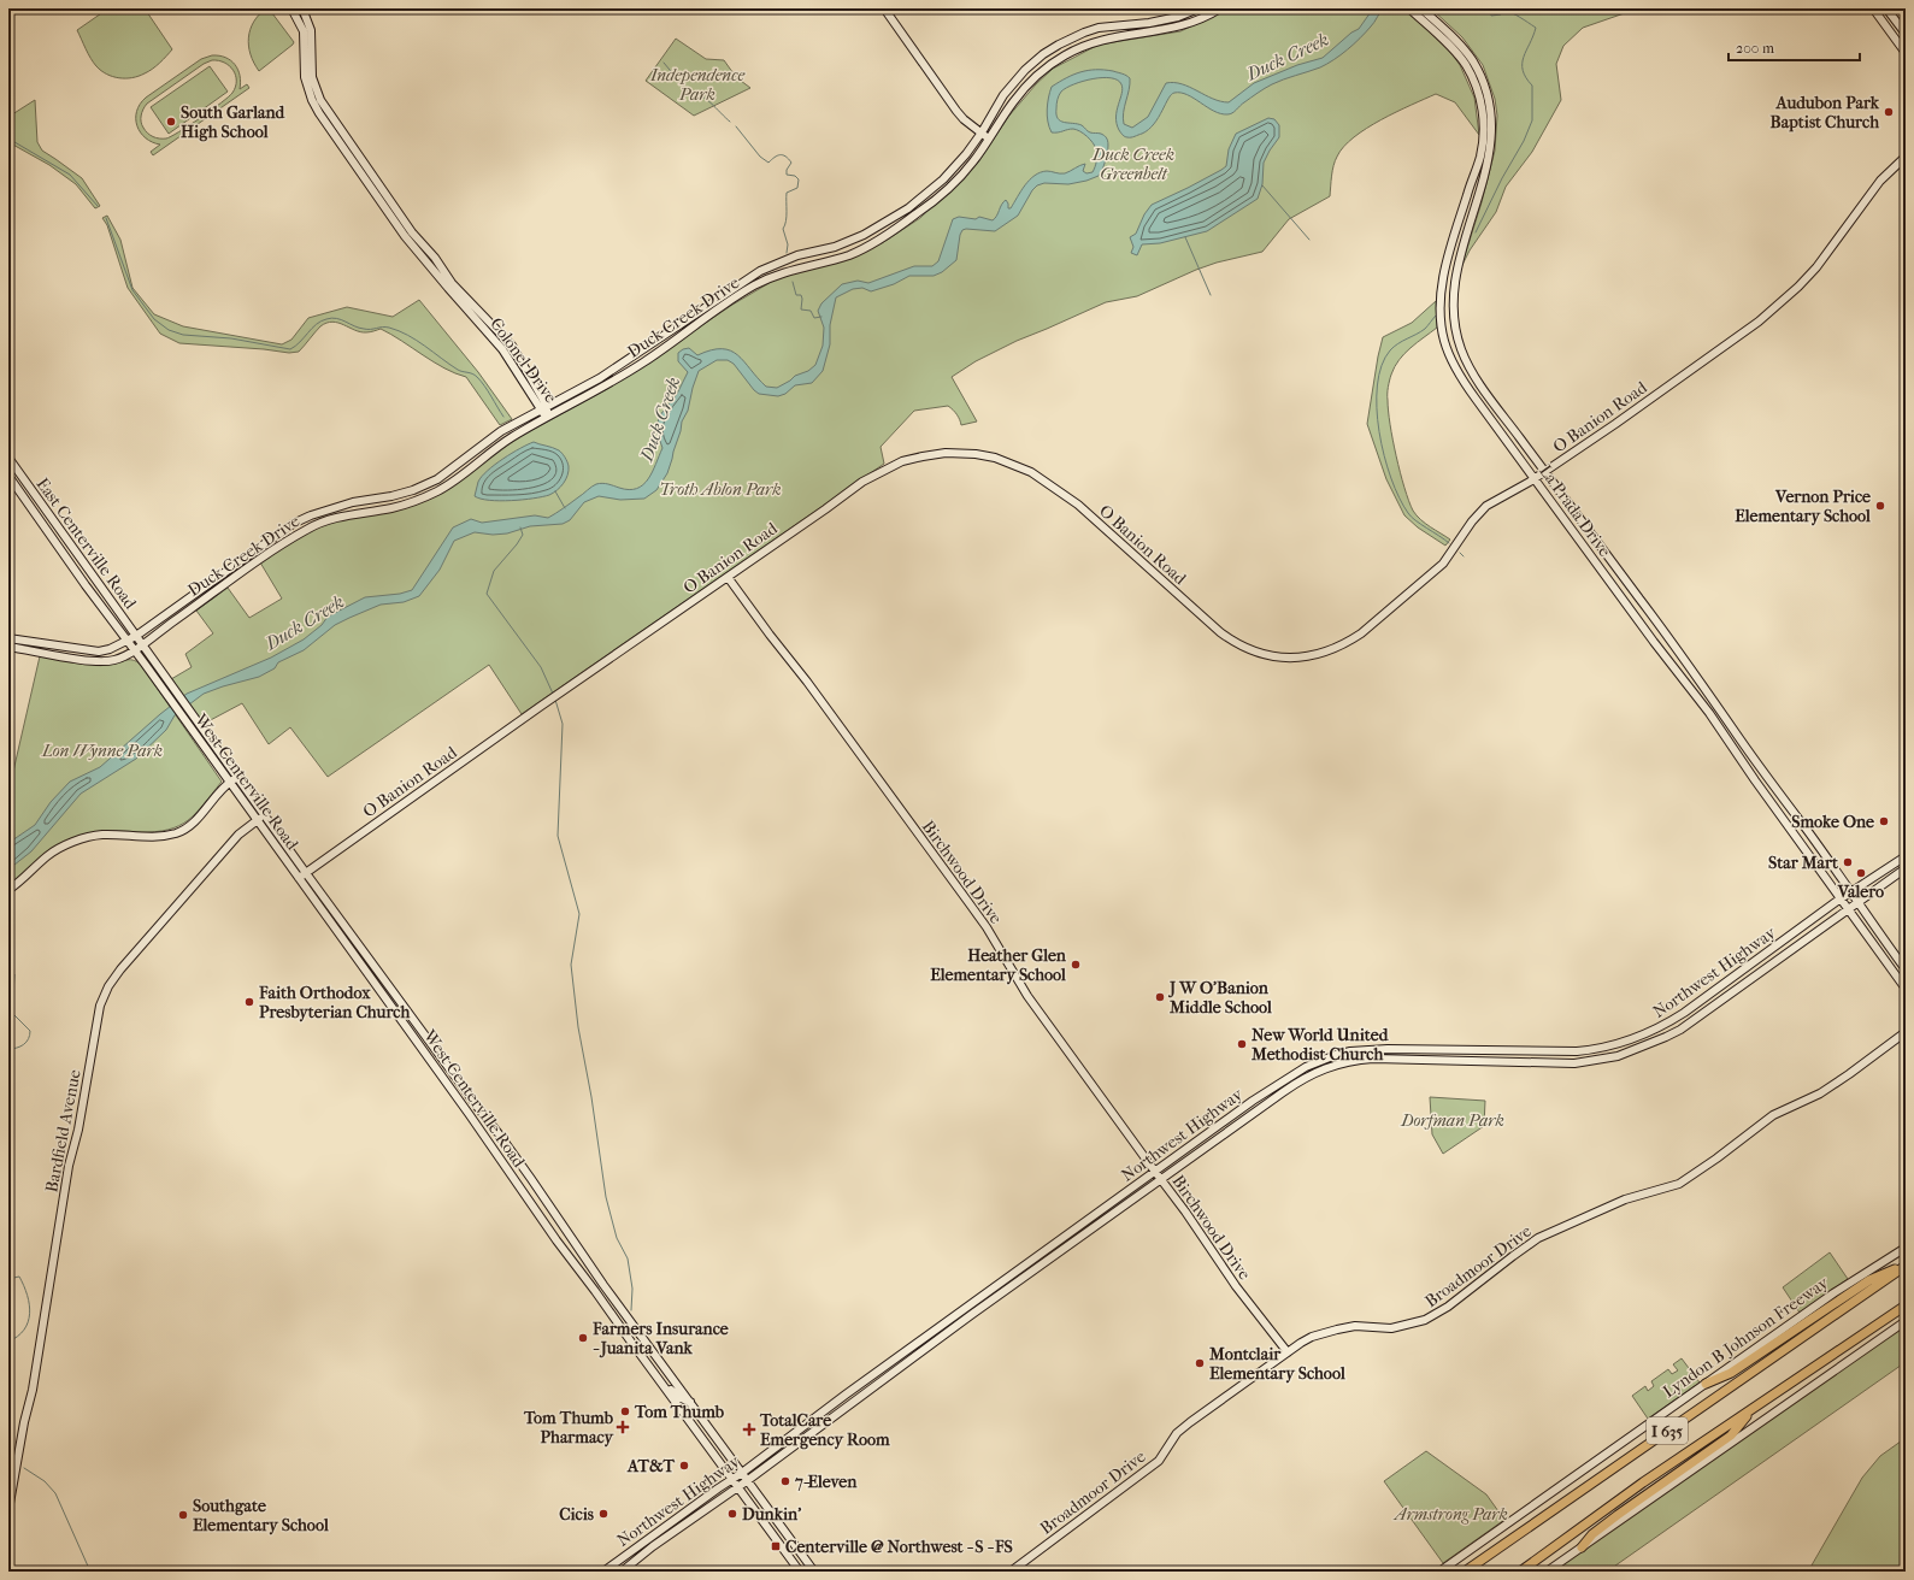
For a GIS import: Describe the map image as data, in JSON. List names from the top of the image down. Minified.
{"streets":{"highway":["Lyndon B Johnson Freeway","I 635"],"main road":["Duck Creek Drive","Colonel Drive","O Banion Road","La Prada Drive","East Centerville Road","West Centerville Road","Birchwood Drive","Northwest Highway","Bardfield Avenue","Broadmoor Drive"]},"crossings":[["Duck Creek Drive","Colonel Drive"],["Duck Creek Drive","East Centerville Road"],["Duck Creek Drive","West Centerville Road"],["O Banion Road","La Prada Drive"],["O Banion Road","West Centerville Road"],["O Banion Road","Birchwood Drive"],["La Prada Drive","Northwest Highway"],["East Centerville Road","West Centerville Road"],["West Centerville Road","Northwest Highway"],["West Centerville Road","Bardfield Avenue"],["Birchwood Drive","Northwest Highway"],["Birchwood Drive","Broadmoor Drive"]],"water":["Duck Creek"],"parks":["Independence Park","Duck Creek Greenbelt","Troth Ablon Park","Lon Wynne Park","Dorfman Park","Armstrong Park"],"places":{"other":["Audubon Park Baptist Church","South Garland High School","Vernon Price Elementary School","Smoke One","Star Mart","Valero","Heather Glen Elementary School","J W O'Banion Middle School","Faith Orthodox Presbyterian Church","New World United Methodist Church","Farmers Insurance - Juanita Vank","Montclair Elementary School","Tom Thumb","AT&T","7-Eleven","Cicis","Dunkin'","Southgate Elementary School"],"health":["Tom Thumb Pharmacy","TotalCare Emergency Room"],"transit":["Centerville @ Northwest - S - FS"]},"scale_bar":"200 m"}
